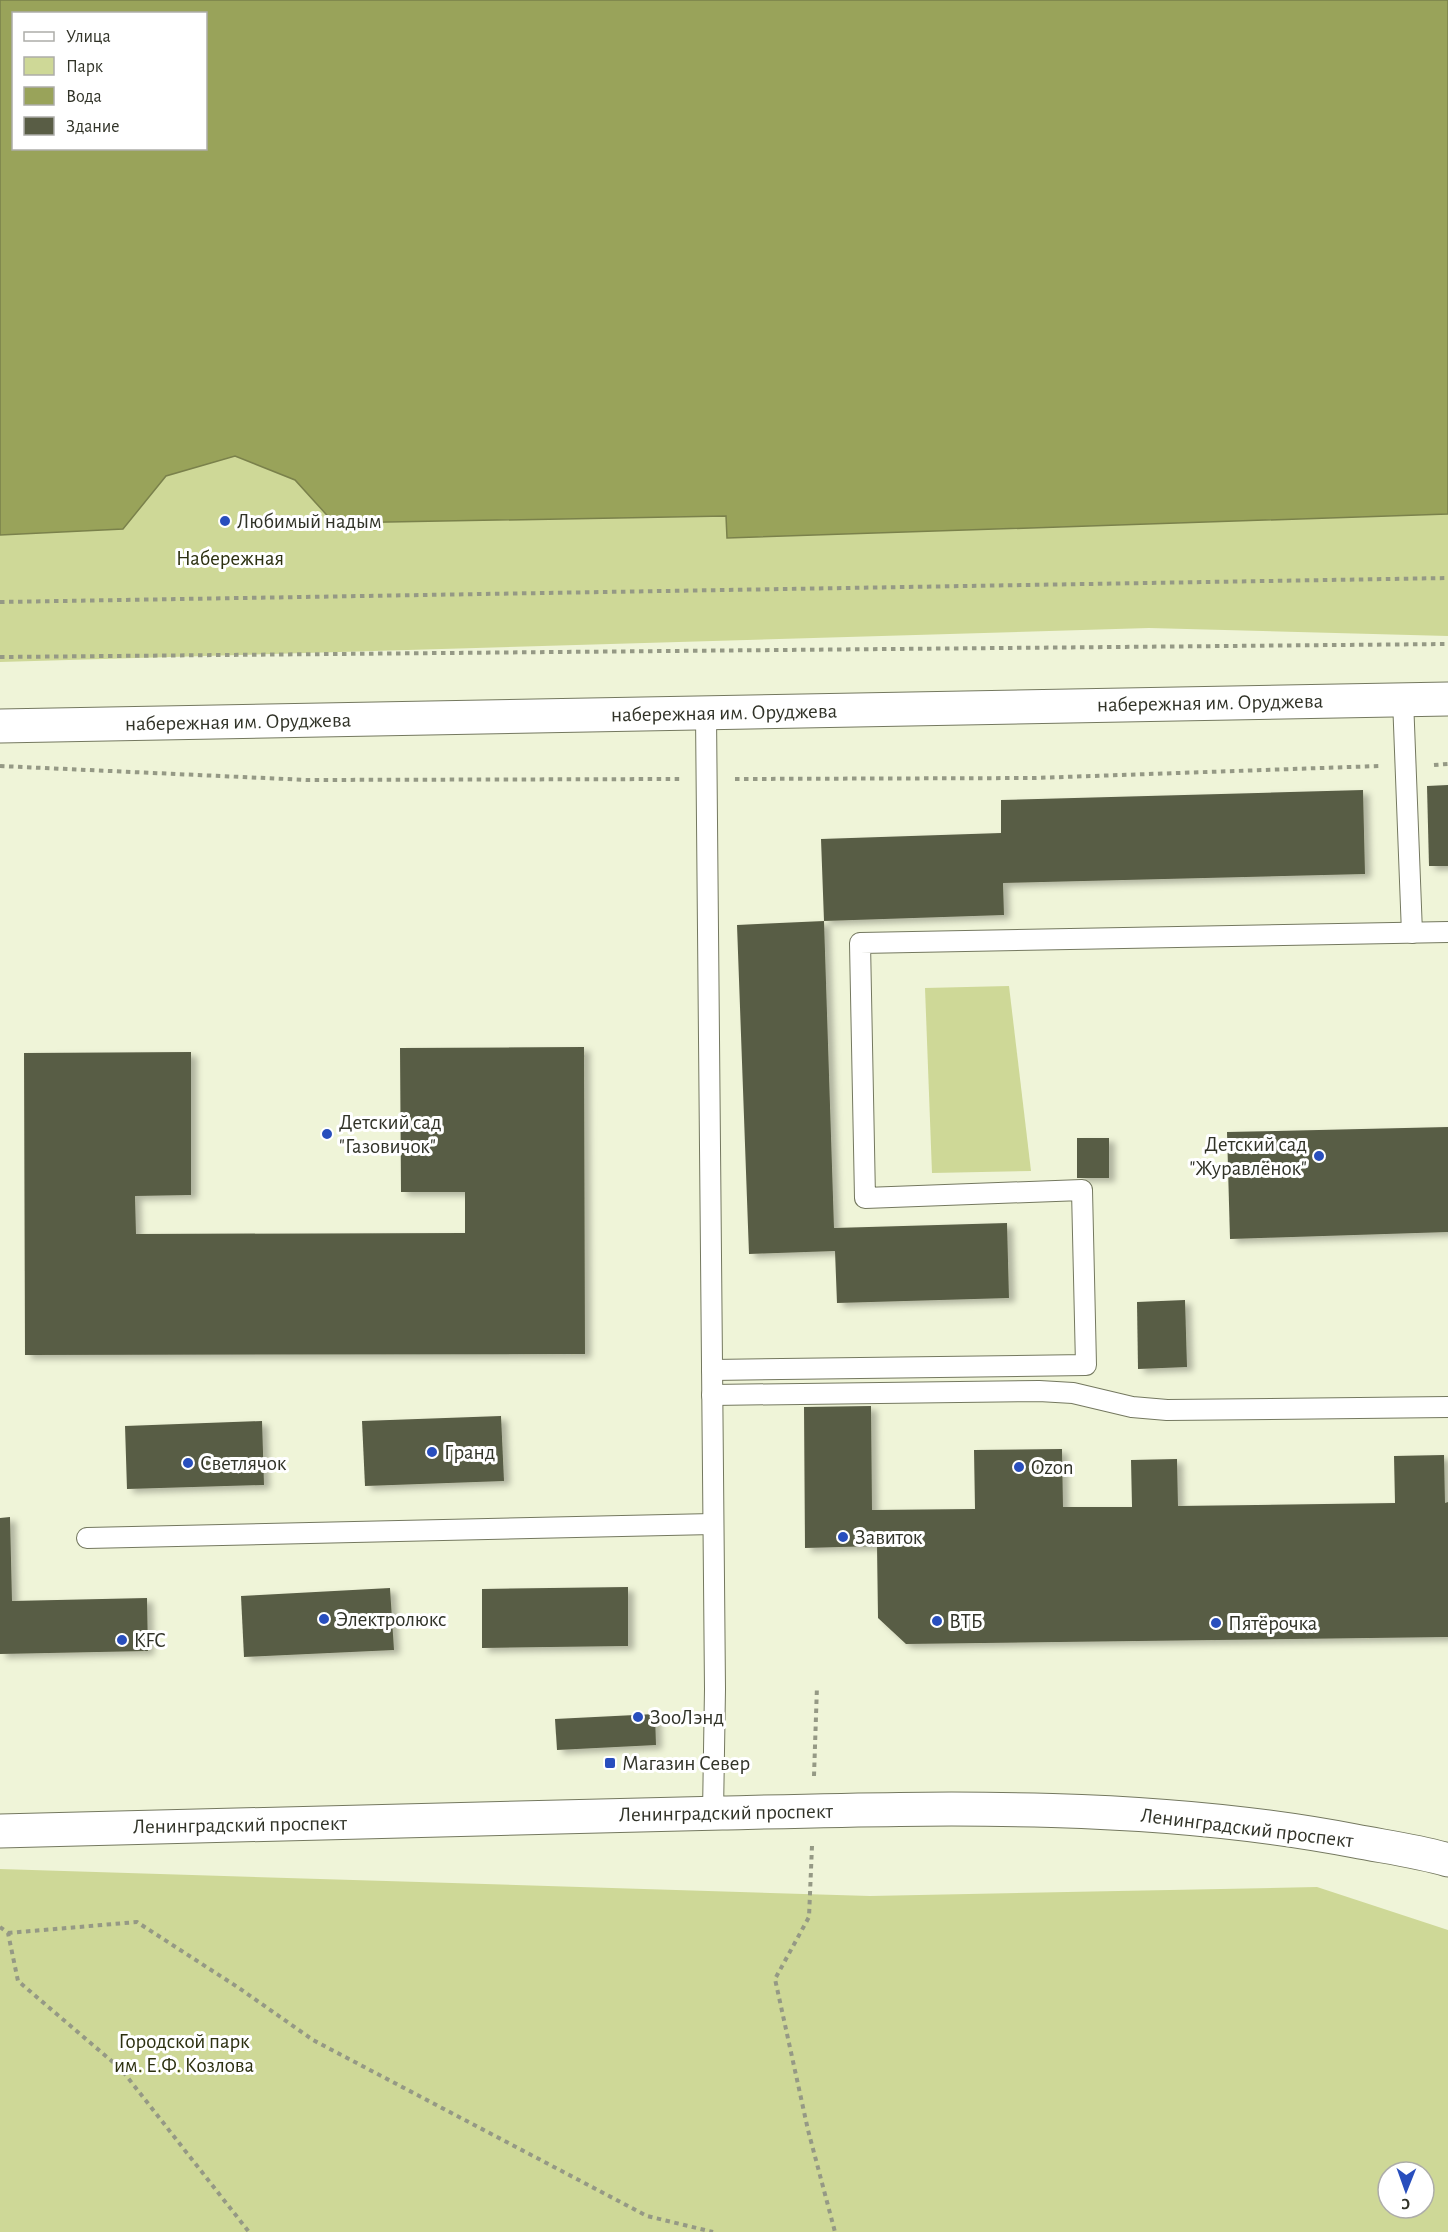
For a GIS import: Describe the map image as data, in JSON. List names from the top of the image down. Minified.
{"streets":{"street":["набережная им. Оруджева","Ленинградский проспект"]},"parks":["Набережная","Городской парк им. Е.Ф. Козлова"],"places":{"other":["Любимый надым","Детский сад \"Газовичок\"","Детский сад \"Журавлёнок\"","Гранд","Светлячок","Ozon","Завиток","Электролюкс","ВТБ","Пятёрочка","KFC","ЗооЛэнд"],"transit":["Магазин Север"]},"legend":["Улица","Парк","Вода","Здание"],"north":"bottom"}
